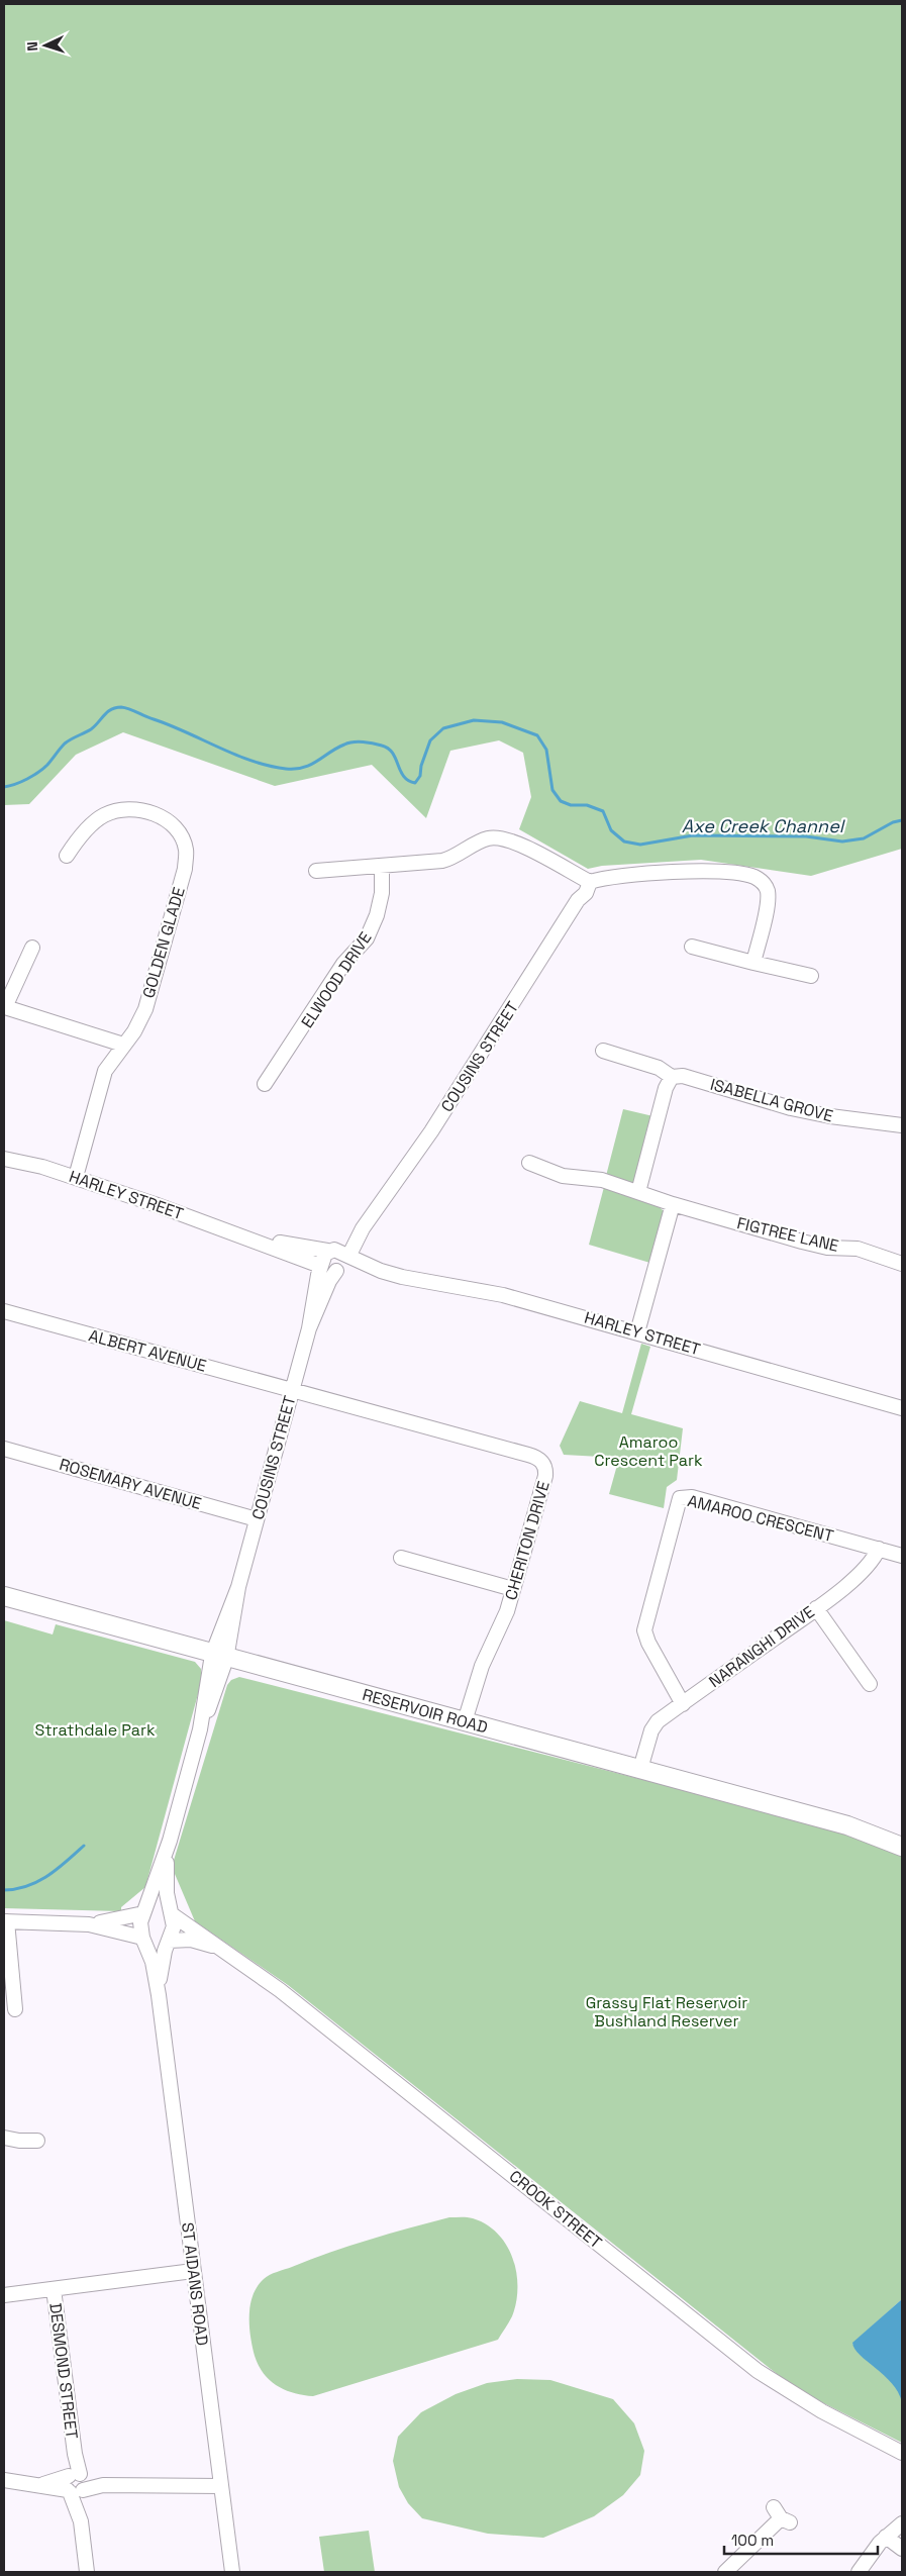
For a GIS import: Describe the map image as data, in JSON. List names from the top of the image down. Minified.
{"streets":{"main road":["RESERVOIR ROAD"],"street":["GOLDEN GLADE","ELWOOD DRIVE","COUSINS STREET","ISABELLA GROVE","HARLEY STREET","FIGTREE LANE","ALBERT AVENUE","ROSEMARY AVENUE","AMAROO CRESCENT","CHERITON DRIVE","NARANGHI DRIVE","CROOK STREET","ST AIDANS ROAD","DESMOND STREET"]},"crossings":[["GOLDEN GLADE","HARLEY STREET"],["COUSINS STREET","HARLEY STREET"],["COUSINS STREET","ALBERT AVENUE"],["COUSINS STREET","ROSEMARY AVENUE"],["COUSINS STREET","CHERITON DRIVE"],["COUSINS STREET","RESERVOIR ROAD"],["COUSINS STREET","CROOK STREET"],["COUSINS STREET","ST AIDANS ROAD"],["ALBERT AVENUE","CHERITON DRIVE"],["AMAROO CRESCENT","NARANGHI DRIVE"],["CHERITON DRIVE","RESERVOIR ROAD"],["NARANGHI DRIVE","RESERVOIR ROAD"],["CROOK STREET","ST AIDANS ROAD"]],"water":["Axe Creek Channel"],"parks":["Amaroo Crescent Park","Strathdale Park","Grassy Flat Reservoir Bushland Reserver"],"scale_bar":"100 m","north":"left"}
